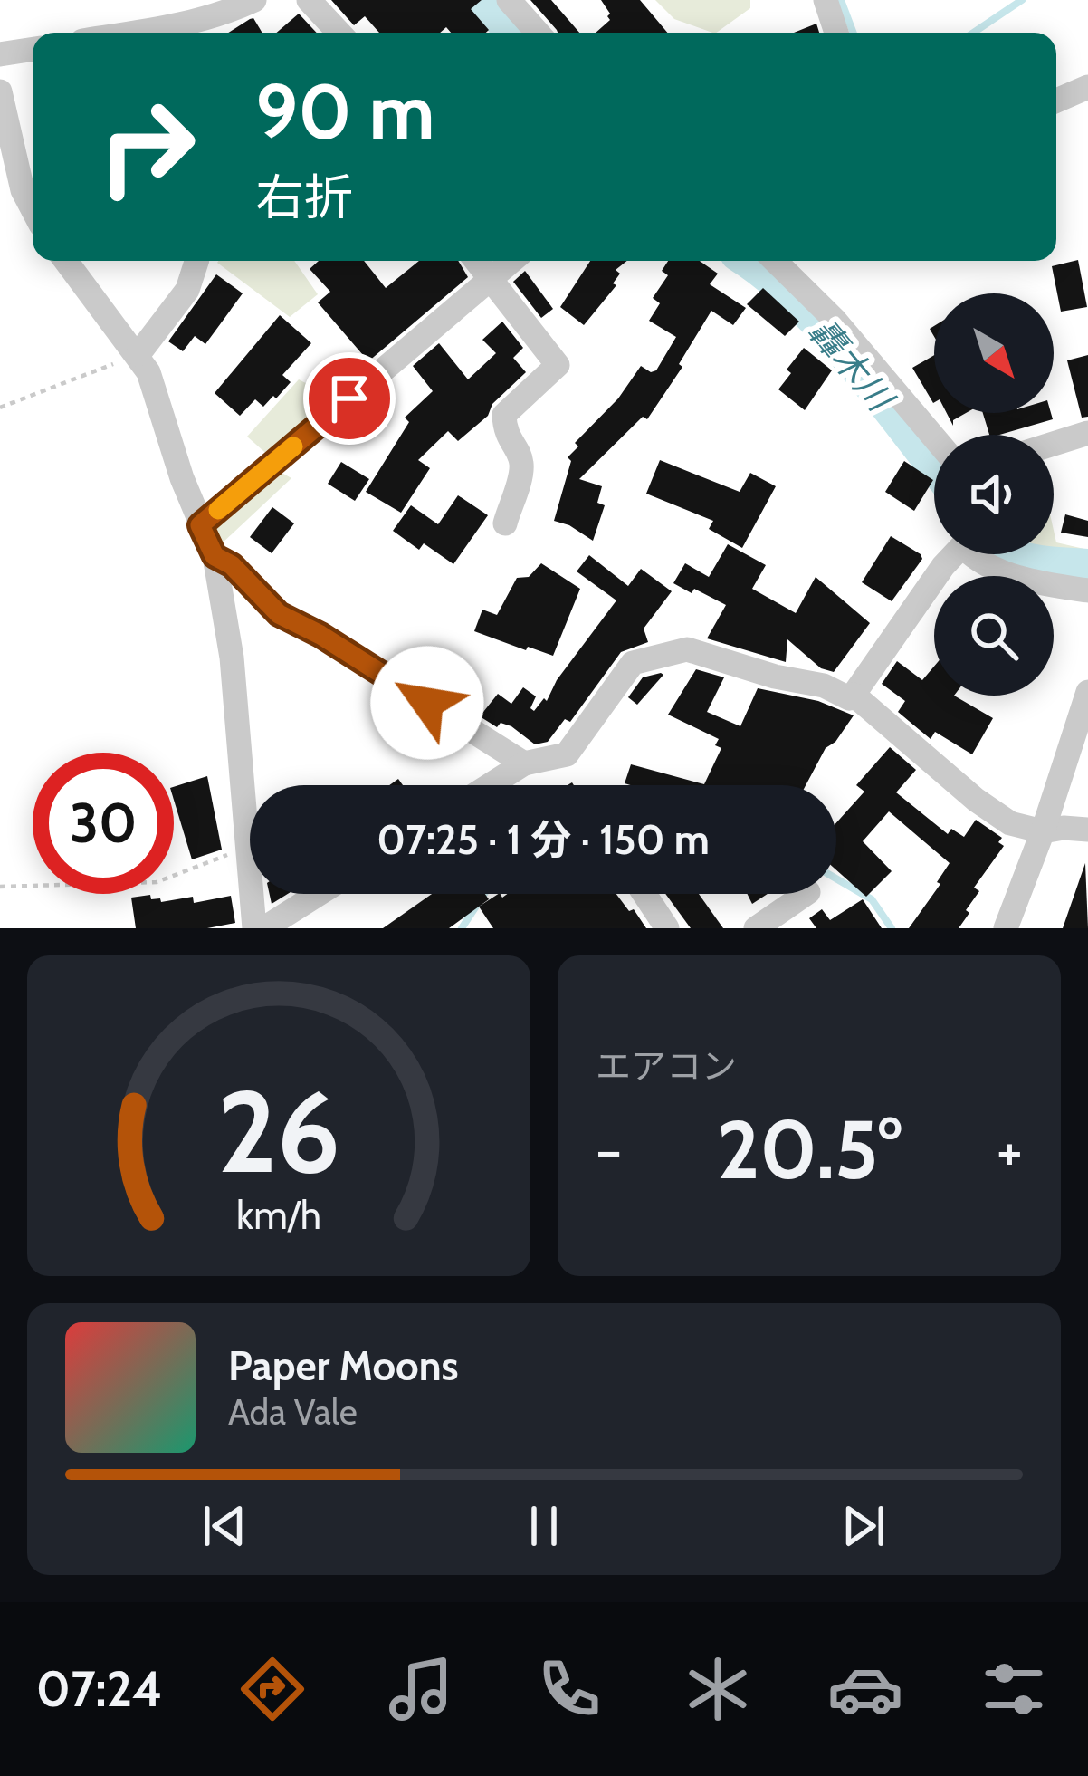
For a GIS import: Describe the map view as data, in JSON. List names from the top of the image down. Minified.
{"water":["轟木川"],"north":"bottom right","page":{"turn":["90 m","右折"],"limit":"30","trip":"07:25 · 1 分 · 150 m","tile":"エアコン","heat":["−","20.5°","+"],"song":["Paper Moons","Ada Vale"],"tabs":"07:24","gauge":["26","km/h"]}}
